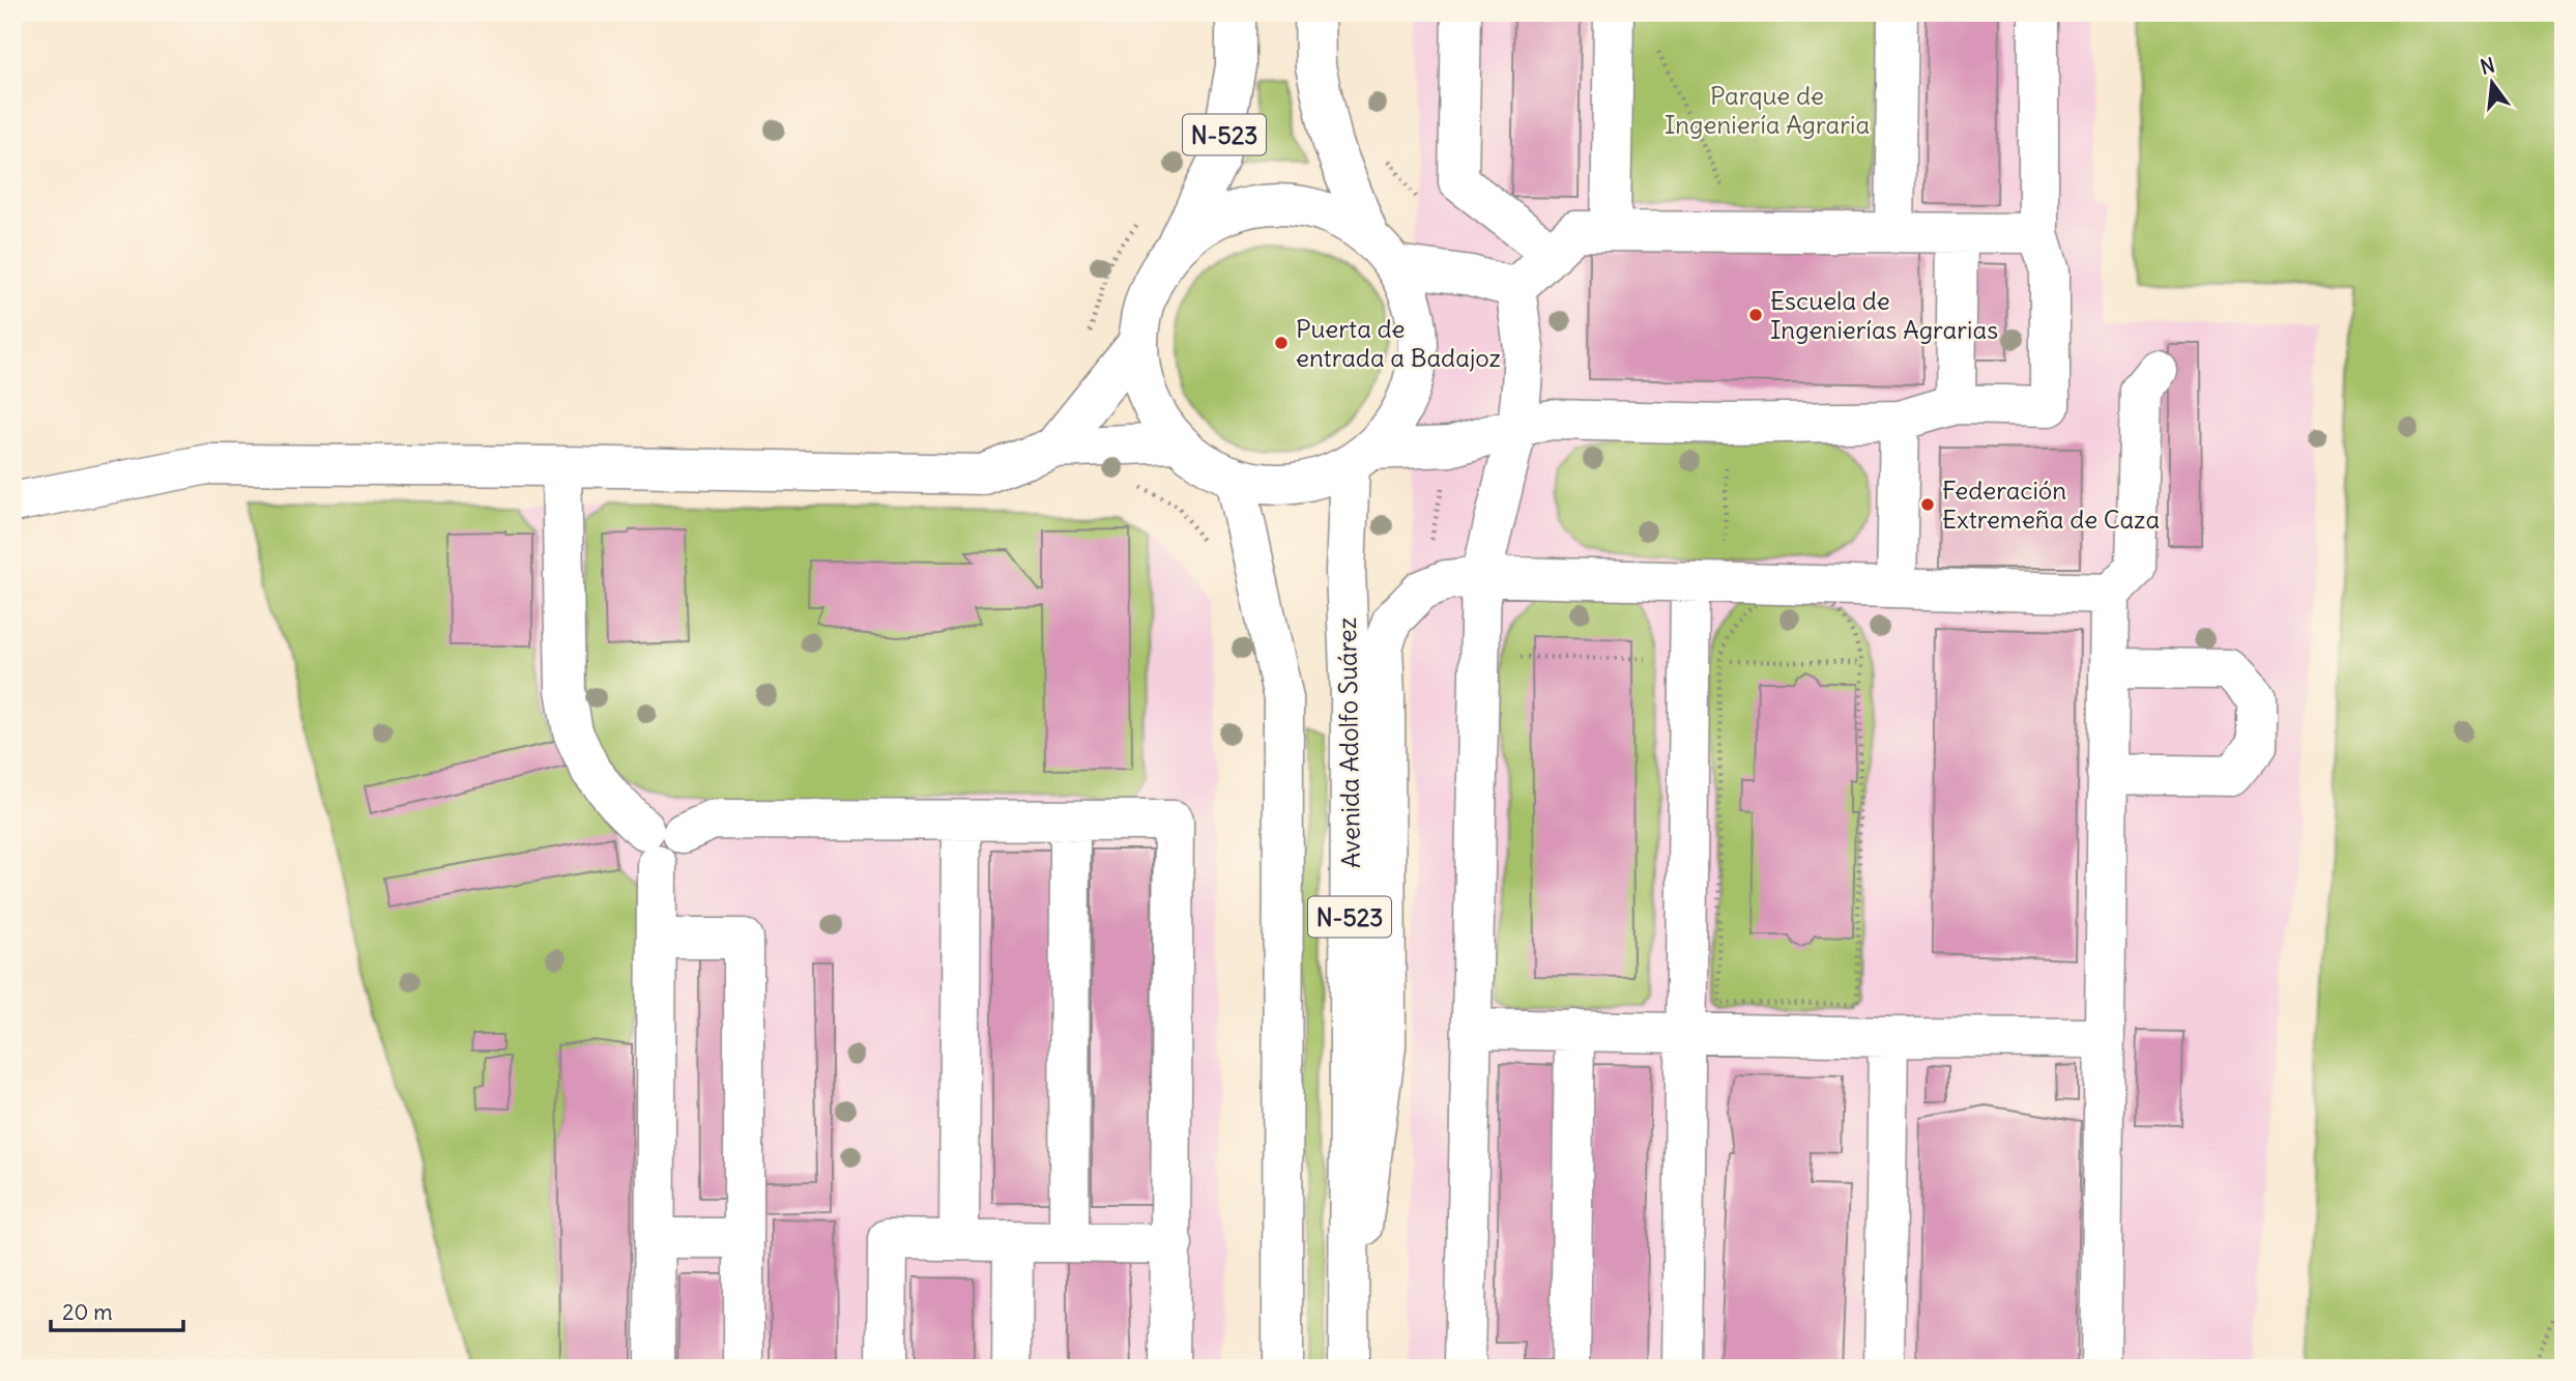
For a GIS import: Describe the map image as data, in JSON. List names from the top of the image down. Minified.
{"streets":{"main road":["N-523","Avenida Adolfo Suárez"]},"parks":["Parque de Ingeniería Agraria"],"places":["Escuela de Ingenierías Agrarias","Puerta de entrada a Badajoz","Federación Extremeña de Caza"],"scale_bar":"20 m","north":"top"}
